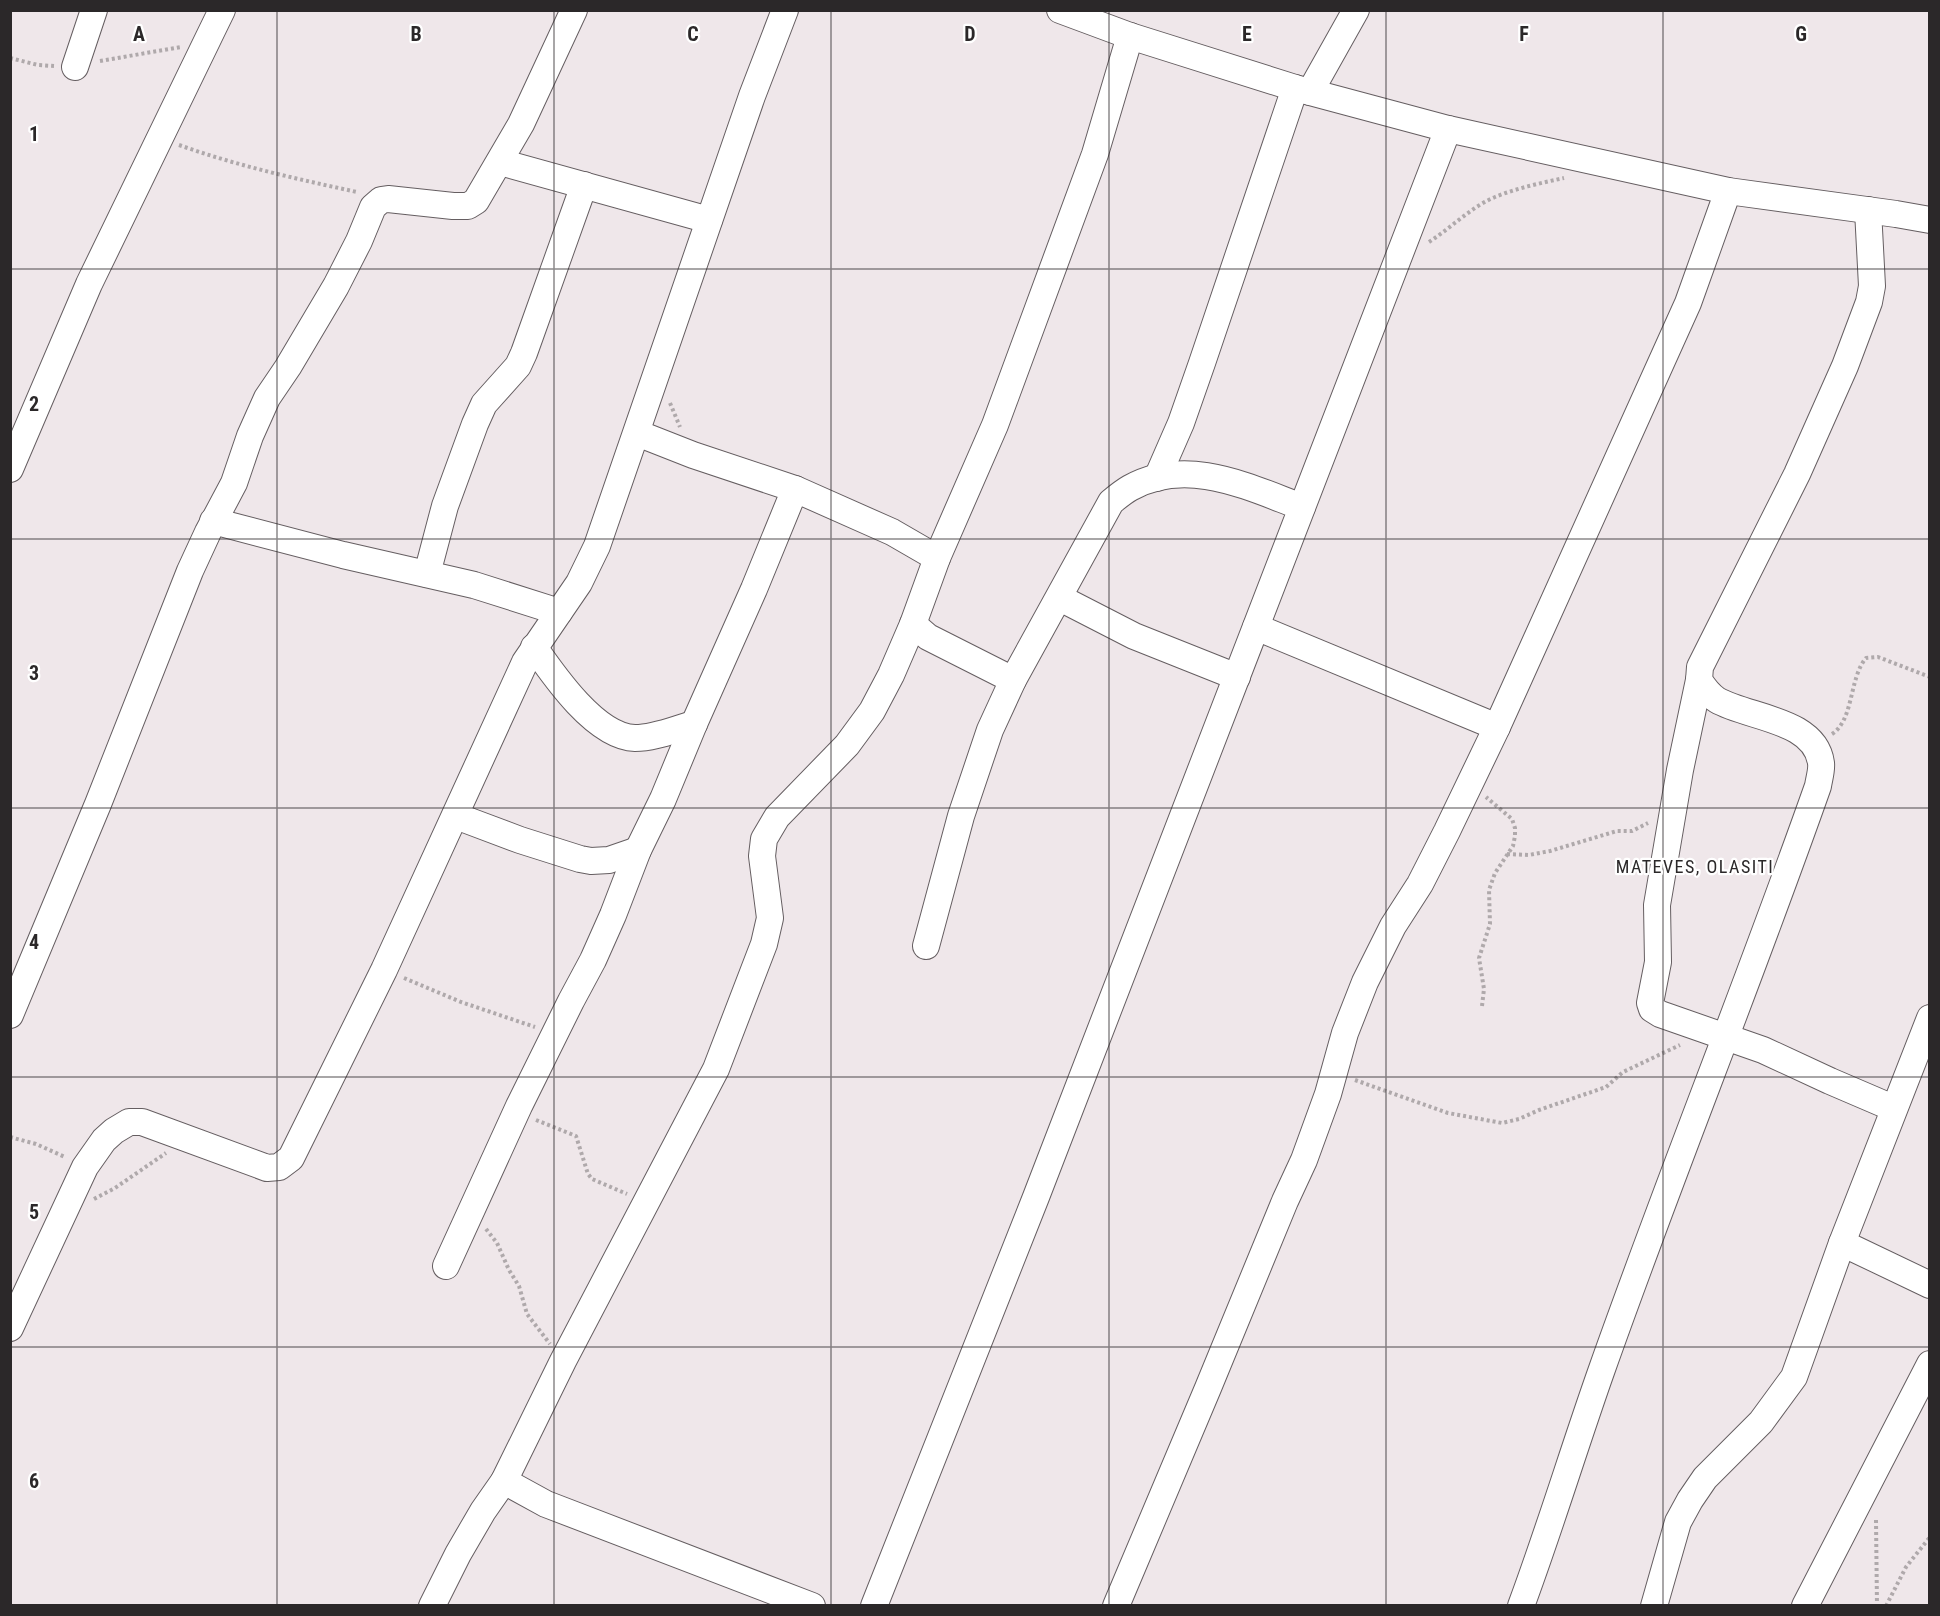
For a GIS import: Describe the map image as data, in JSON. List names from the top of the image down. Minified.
{"districts":["MATEVES, OLASITI"],"grid":{"columns":["A","B","C","D","E","F","G"],"rows":["1","2","3","4","5","6"]}}
